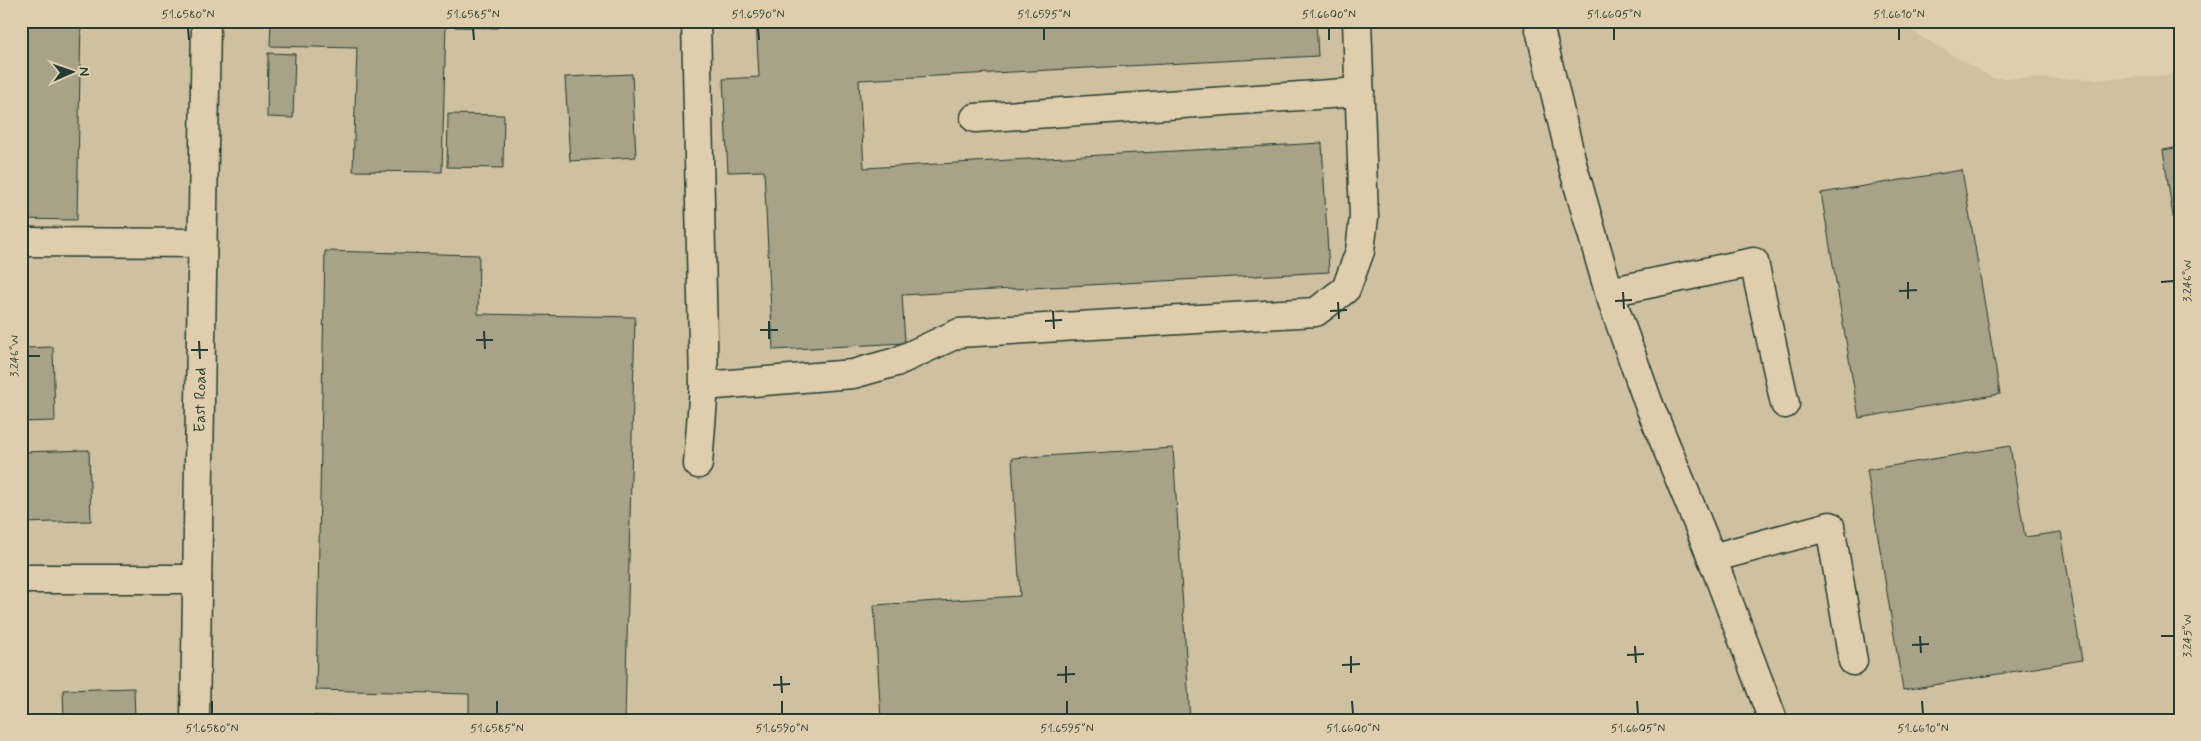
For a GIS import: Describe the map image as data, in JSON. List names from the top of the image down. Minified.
{"streets":{"street":["East Road"]},"north":"right","coordinates":["51.6580°N","51.6585°N","51.6590°N","51.6595°N","51.6600°N","51.6605°N","51.6610°N","3.246°W","3.245°W"]}
